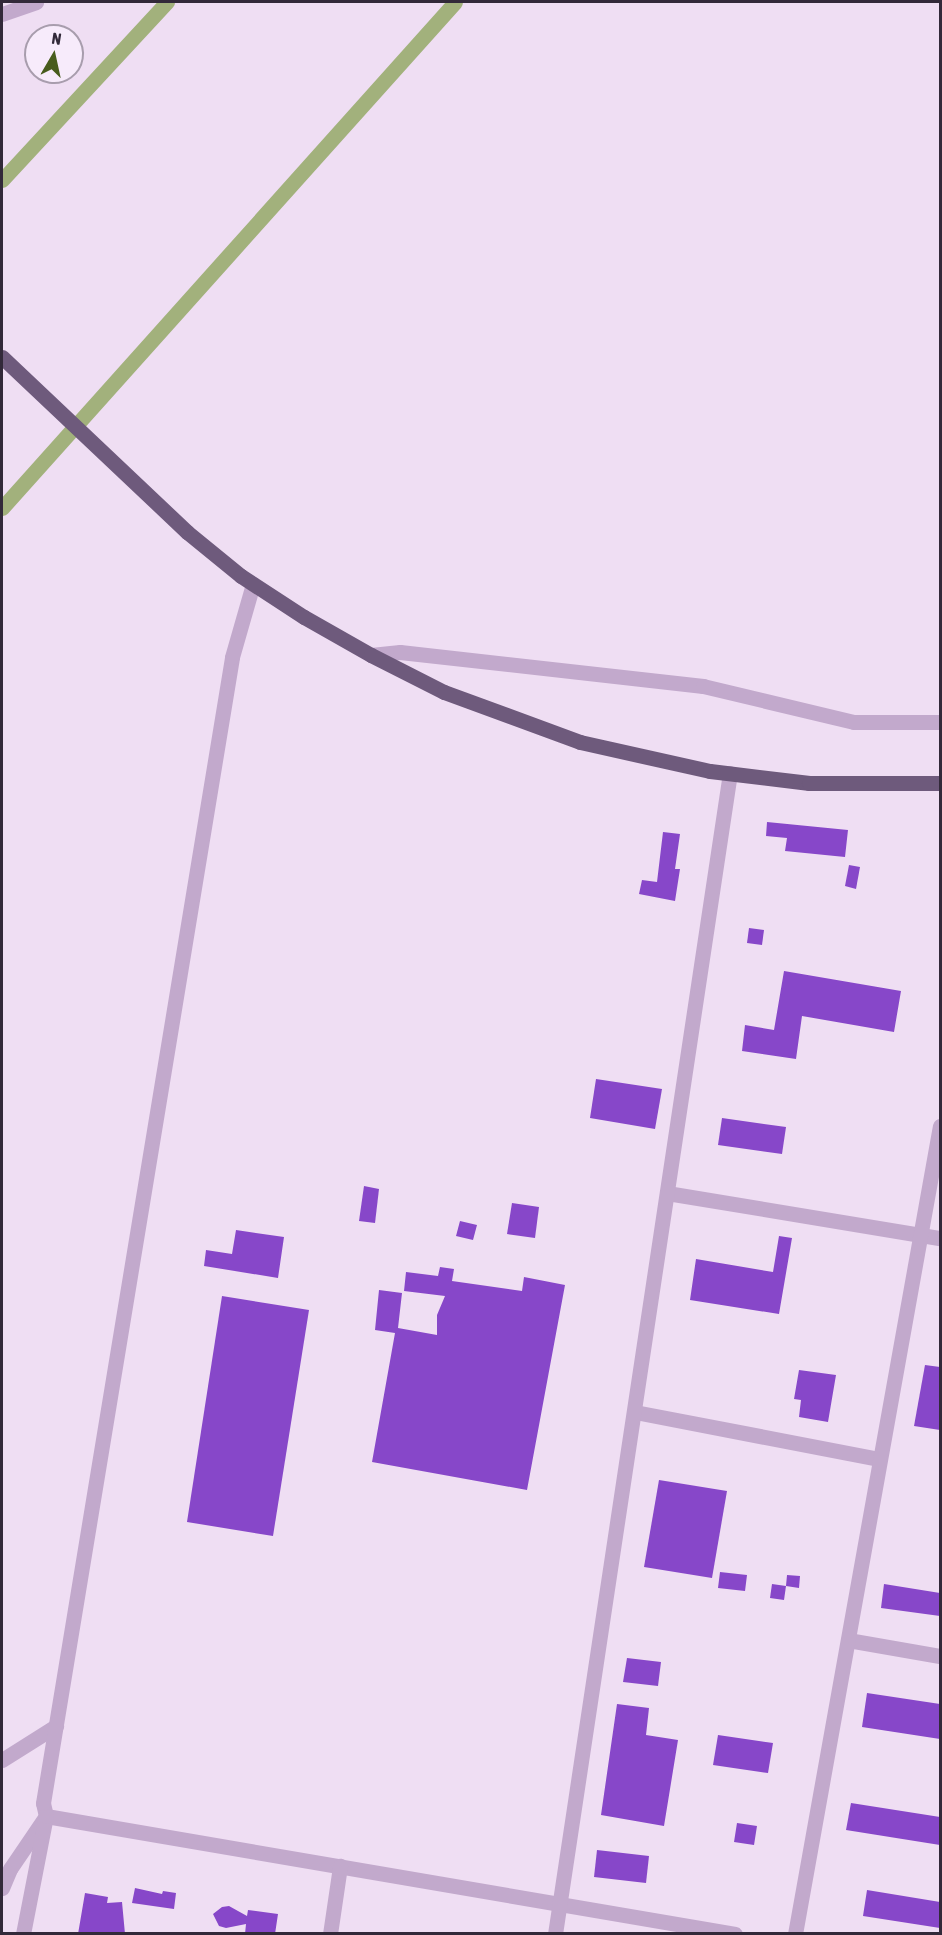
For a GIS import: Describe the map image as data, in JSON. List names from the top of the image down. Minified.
{"north":"top"}
